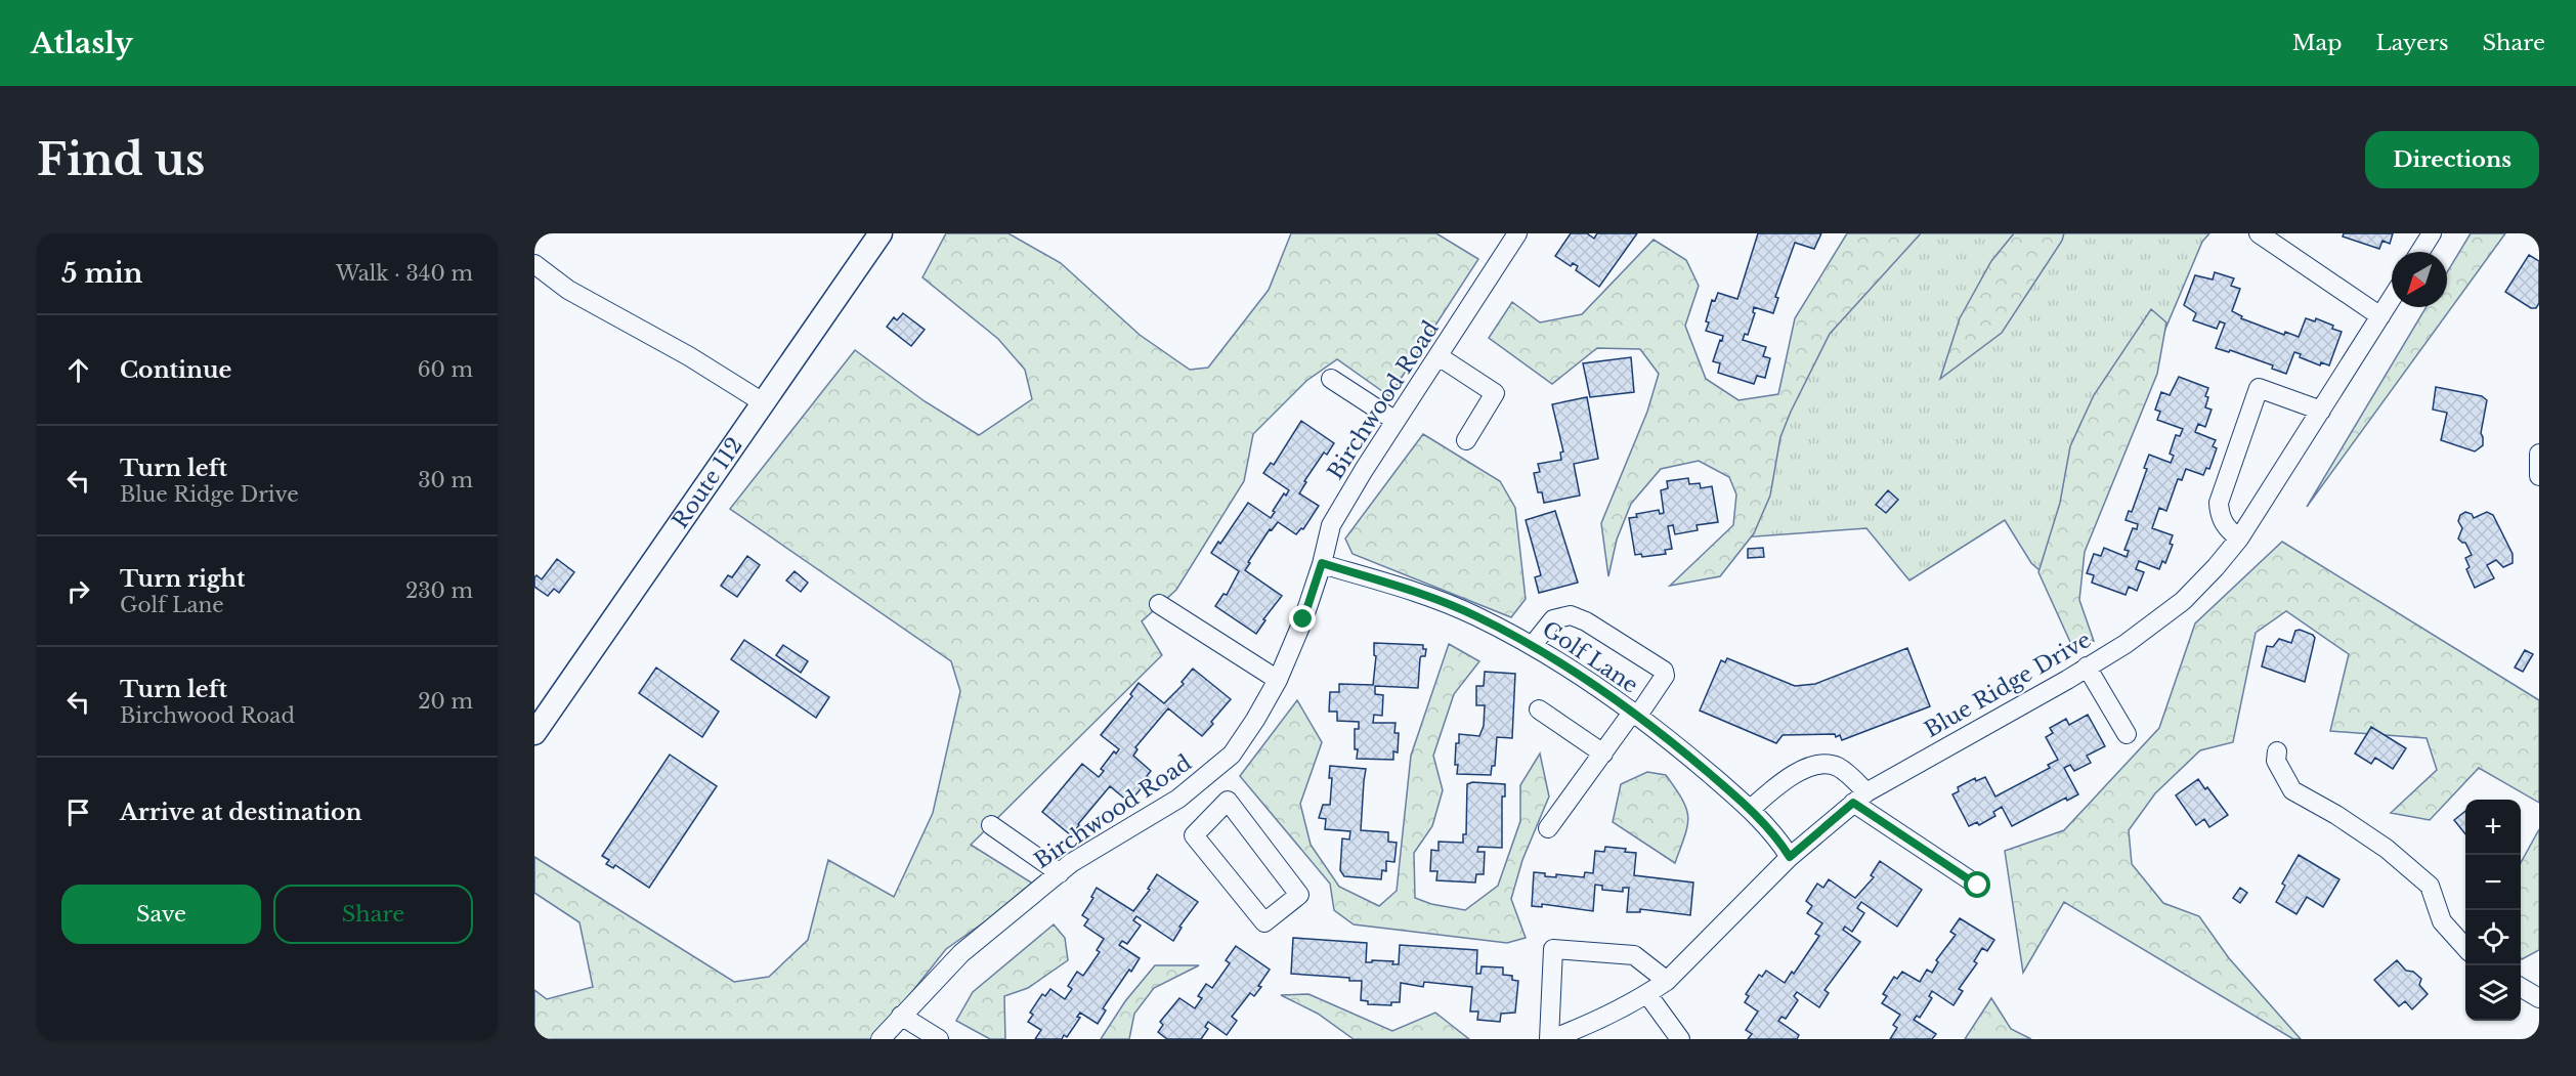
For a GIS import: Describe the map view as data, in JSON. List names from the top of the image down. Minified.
{"streets":{"main road":["Route 112"],"street":["Birchwood Road","Golf Lane","Blue Ridge Drive"]},"crossings":[["Birchwood Road","Golf Lane"],["Golf Lane","Blue Ridge Drive"]],"north":"bottom left","page":{"header":"Atlasly","nav":["Map","Layers","Share"],"buttons":["Directions",["Save","Share"]],"title":"Find us","heading":["5 min","Walk · 340 m"],"list":[["Continue","60 m"],["Turn left","Blue Ridge Drive","30 m"],["Turn right","Golf Lane","230 m"],["Turn left","Birchwood Road","20 m"],"Arrive at destination"],"map_buttons":["+","−"]}}
